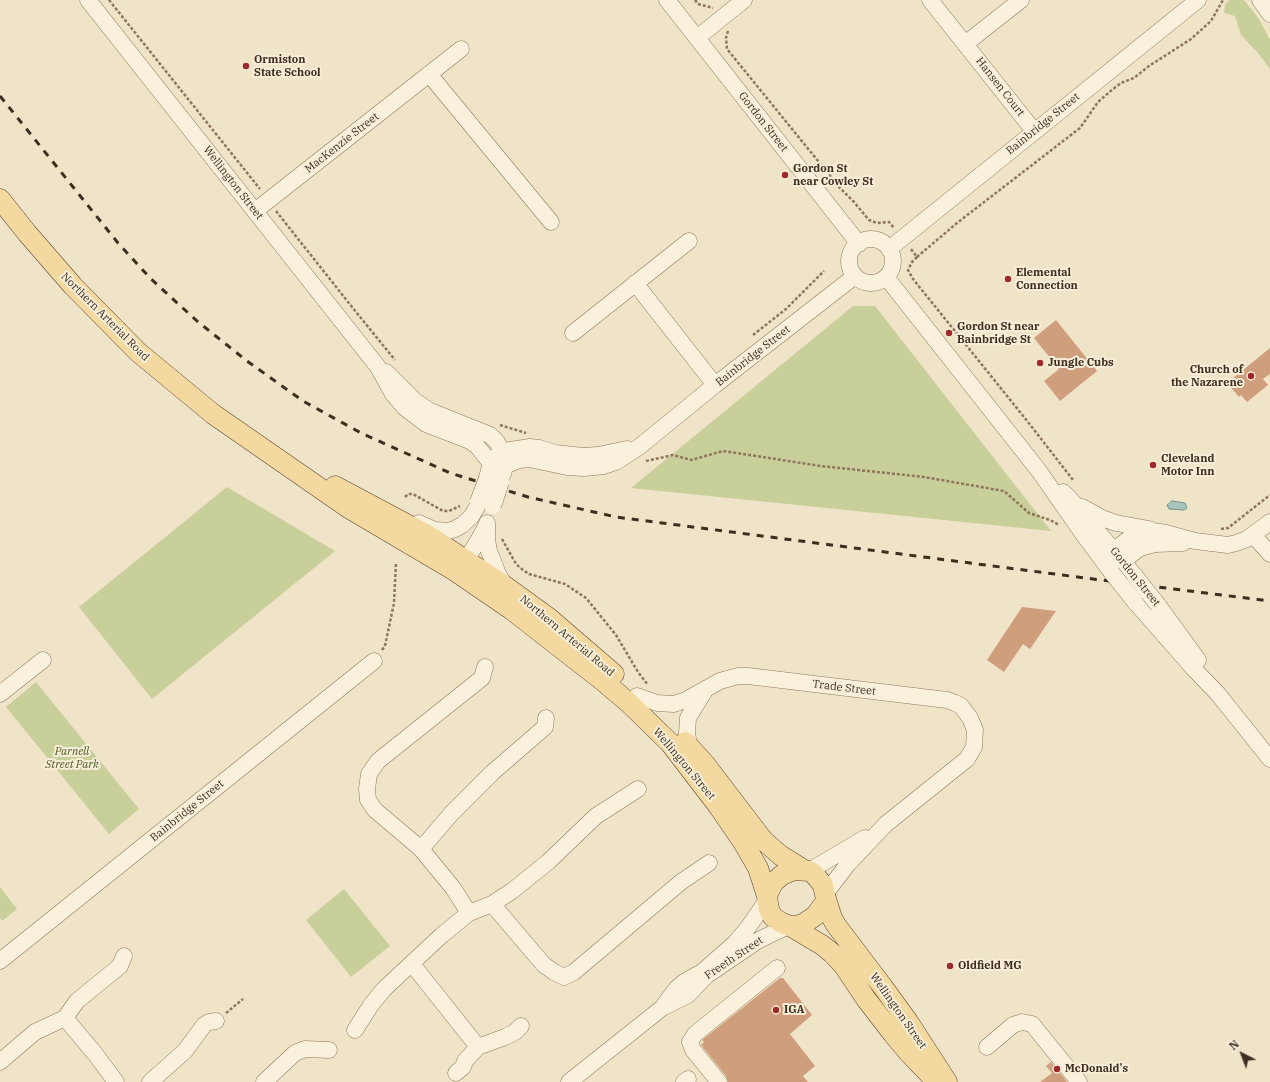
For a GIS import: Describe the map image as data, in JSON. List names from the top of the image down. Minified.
{"streets":{"main road":["Wellington Street","Northern Arterial Road"],"street":["Hansen Court","Gordon Street","Bainbridge Street","MacKenzie Street","Trade Street","Freeth Street"]},"crossings":[["Hansen Court","Bainbridge Street"],["Gordon Street","Bainbridge Street"],["Bainbridge Street","Wellington Street"],["MacKenzie Street","Wellington Street"],["Wellington Street","Northern Arterial Road"],["Wellington Street","Freeth Street"],["Northern Arterial Road","Trade Street"],["Northern Arterial Road","Freeth Street"]],"parks":["Parnell Street Park"],"places":["Ormiston State School","Gordon St near Cowley St","Elemental Connection","Gordon St near Bainbridge St","Jungle Cubs","Church of the Nazarene","Cleveland Motor Inn","Oldfield MG","IGA","McDonald's"],"north":"top left"}
